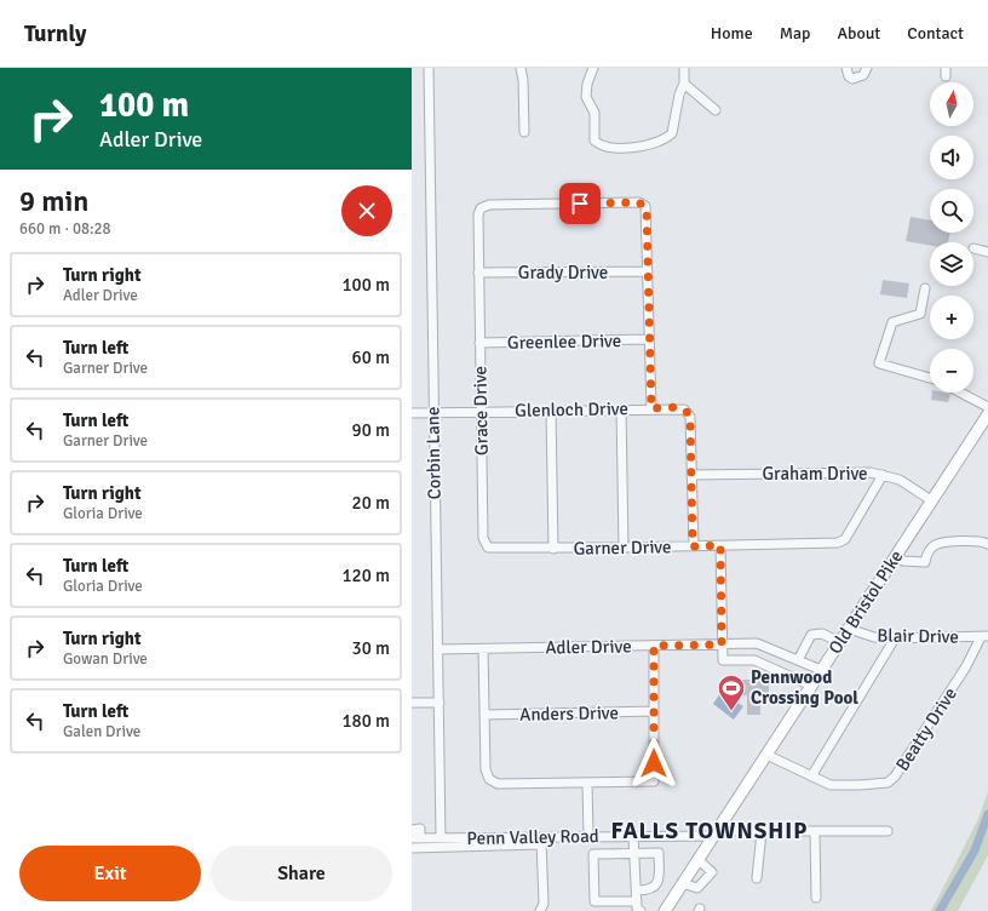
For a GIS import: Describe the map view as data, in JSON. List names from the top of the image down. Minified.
{"streets":{"main road":["Old Bristol Pike"],"street":["Grady Drive","Greenlee Drive","Glenloch Drive","Grace Drive","Corbin Lane","Graham Drive","Garner Drive","Blair Drive","Adler Drive","Anders Drive","Beatty Drive","Penn Valley Road"]},"crossings":[["Grady Drive","Grace Drive"],["Greenlee Drive","Grace Drive"],["Glenloch Drive","Grace Drive"],["Glenloch Drive","Corbin Lane"],["Glenloch Drive","Graham Drive"],["Grace Drive","Garner Drive"],["Corbin Lane","Adler Drive"],["Corbin Lane","Penn Valley Road"],["Graham Drive","Garner Drive"],["Graham Drive","Old Bristol Pike"],["Old Bristol Pike","Blair Drive"],["Old Bristol Pike","Adler Drive"],["Old Bristol Pike","Beatty Drive"],["Old Bristol Pike","Penn Valley Road"],["Blair Drive","Beatty Drive"]],"districts":["FALLS TOWNSHIP"],"places":{"sports":["Pennwood Crossing Pool"]},"north":"top","page":{"header":"Turnly","nav":["Home","Map","About","Contact"],"turn":["100 m","Adler Drive"],"map_buttons":["+","−"],"heading":["9 min","660 m · 08:28"],"list":[{"name":"Turn right","note":"Adler Drive","value":"100 m"},{"name":"Turn left","note":"Garner Drive","value":"60 m"},{"name":"Turn left","note":"Garner Drive","value":"90 m"},{"name":"Turn right","note":"Gloria Drive","value":"20 m"},{"name":"Turn left","note":"Gloria Drive","value":"120 m"},{"name":"Turn right","note":"Gowan Drive","value":"30 m"},{"name":"Turn left","note":"Galen Drive","value":"180 m"}],"buttons":["Exit","Share"]}}
